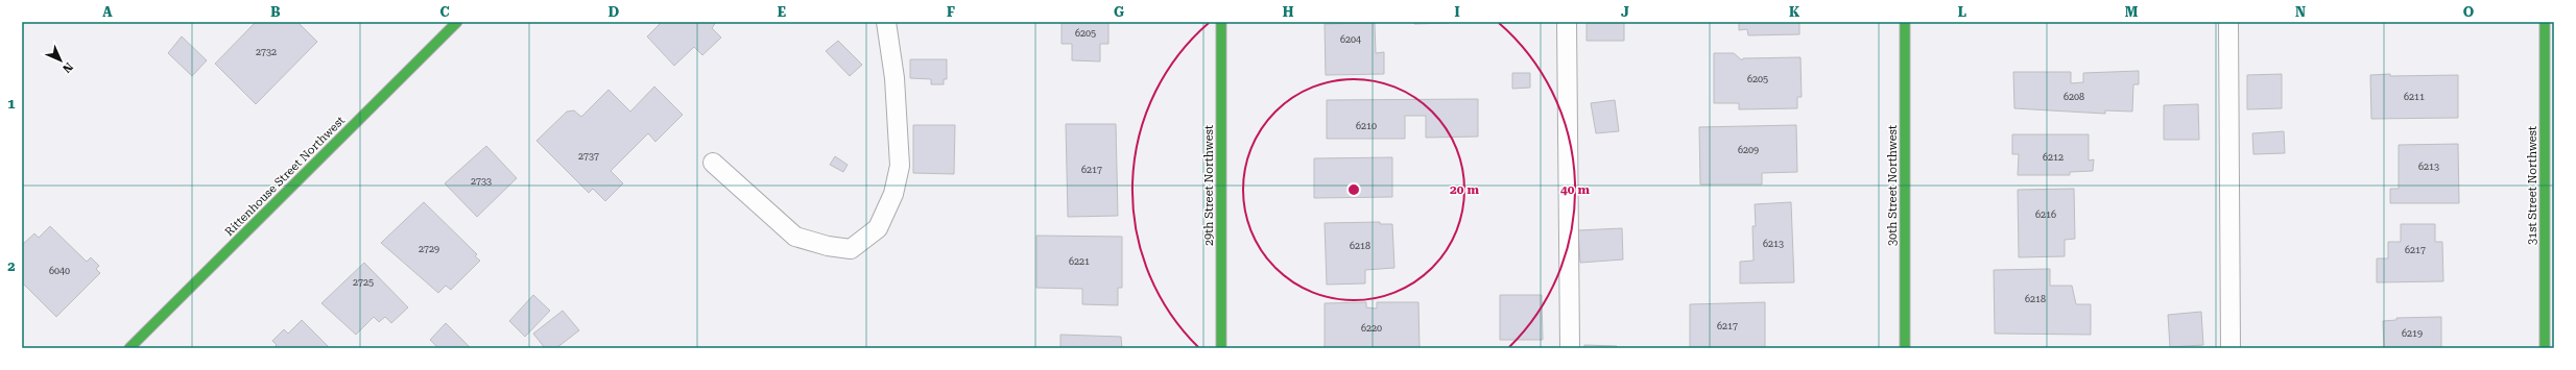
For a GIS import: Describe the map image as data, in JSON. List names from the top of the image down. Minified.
{"streets":{"street":["Rittenhouse Street Northwest","29th Street Northwest","30th Street Northwest","31st Street Northwest"]},"house_numbers":["6205","6204","2732","6205","6208","6211","6210","6209","2737","6212","6213","6217","2733","6216","6213","6218","2729","6217","6221","6040","2725","6218","6217","6220","6219"],"north":"bottom right","grid":{"columns":["A","B","C","D","E","F","G","H","I","J","K","L","M","N","O"],"rows":["1","2"]},"rings":["20 m","40 m"]}
